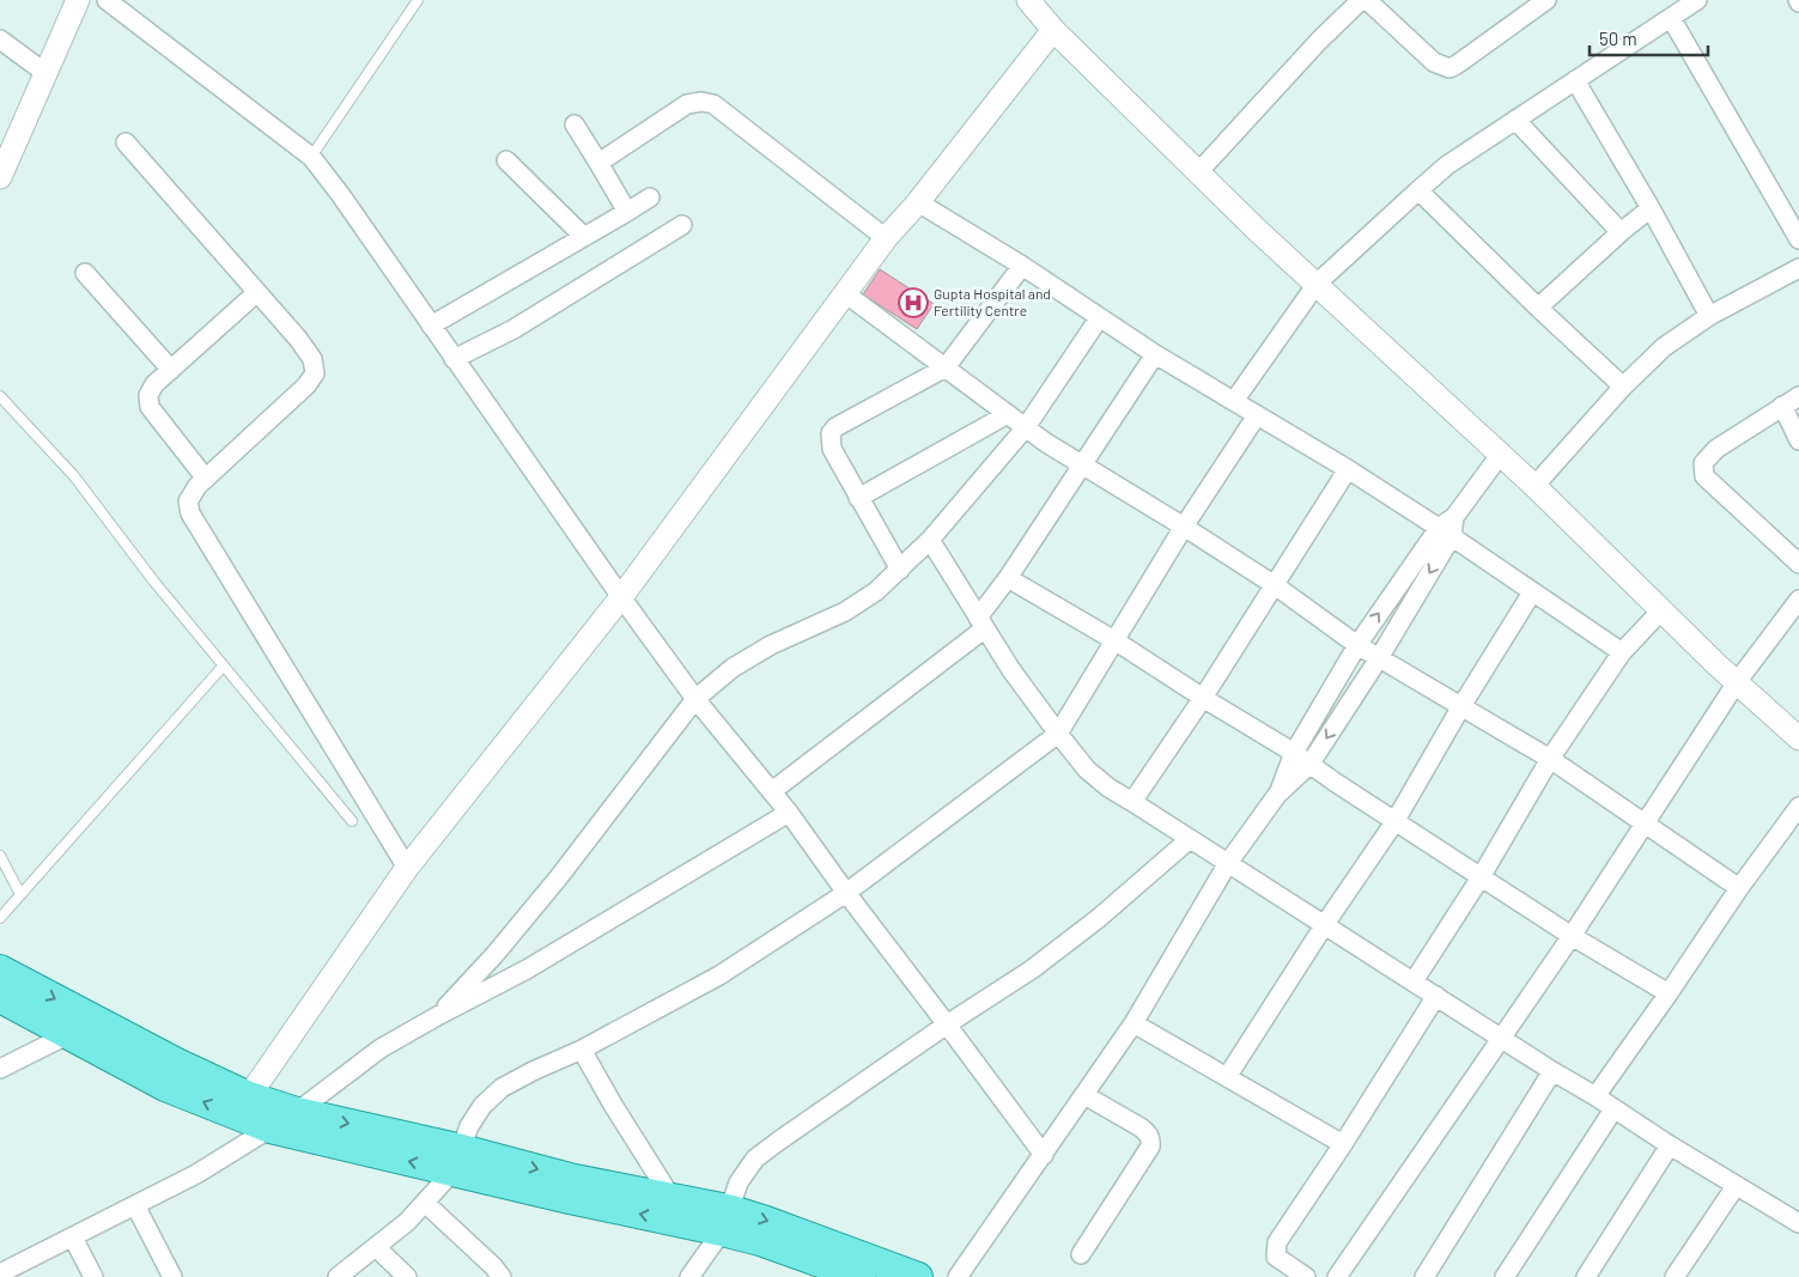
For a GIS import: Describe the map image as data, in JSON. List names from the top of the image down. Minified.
{"places":{"hospital":["Gupta Hospital and Fertility Centre"]},"scale_bar":"50 m"}
